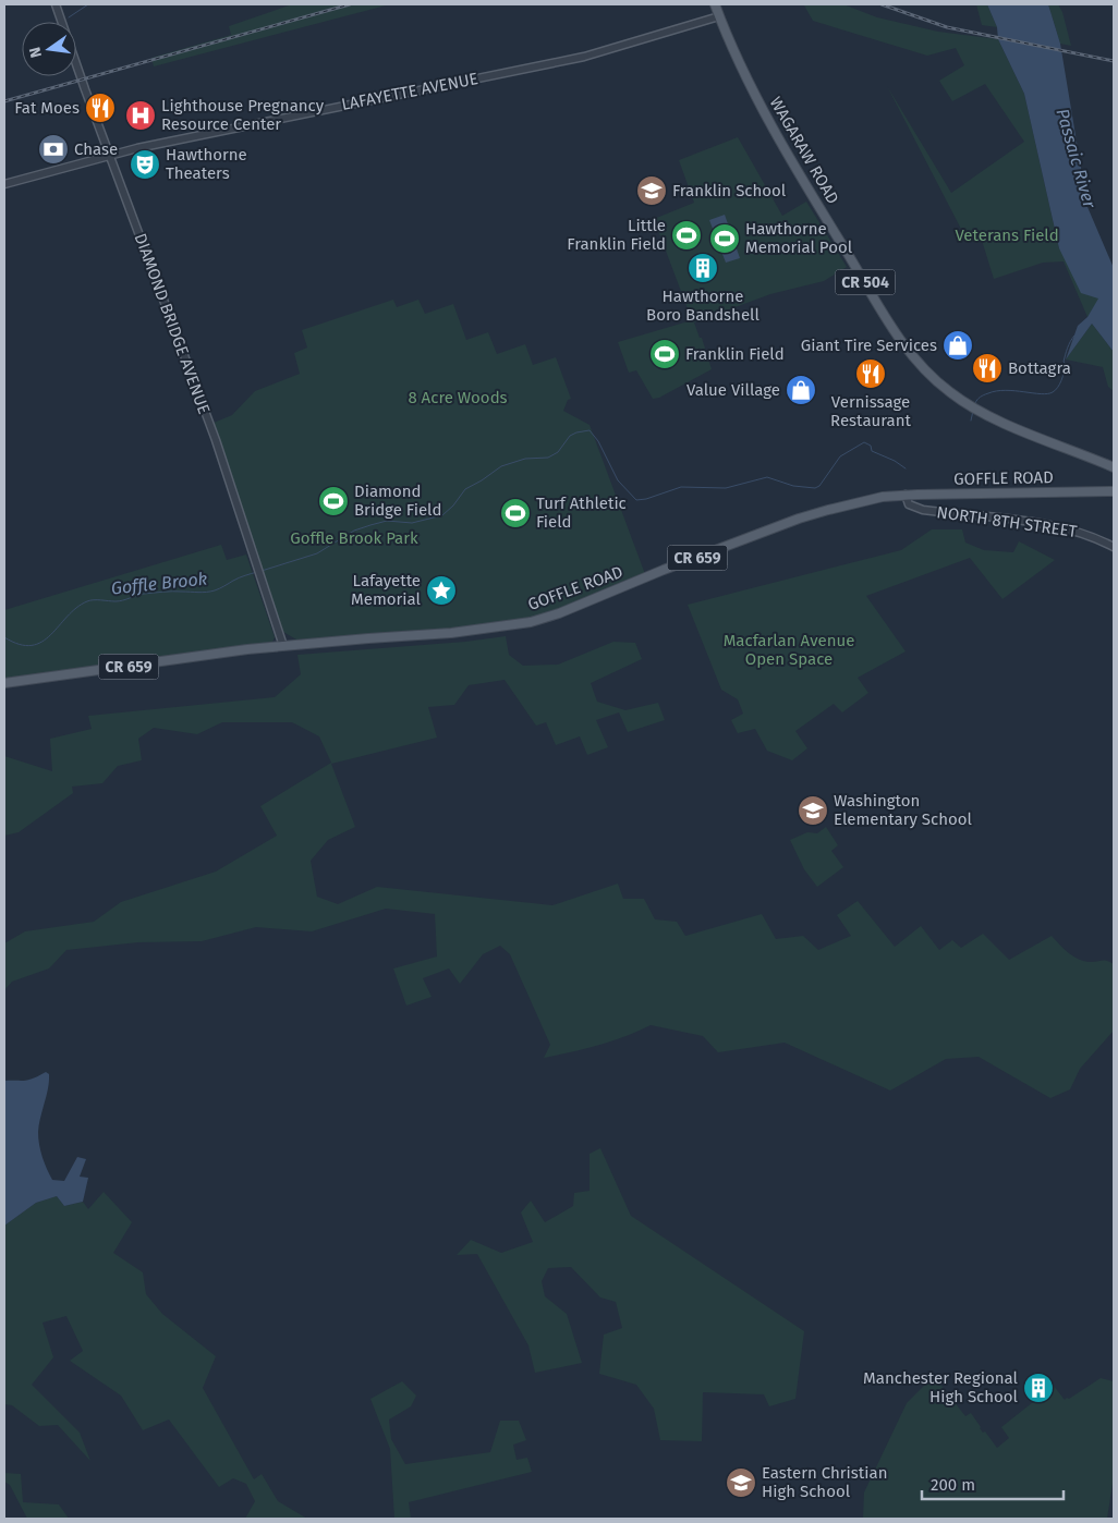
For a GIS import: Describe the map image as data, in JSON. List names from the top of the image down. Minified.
{"streets":{"main road":["WAGARAW ROAD","CR 504","GOFFLE ROAD","CR 659"],"street":["LAFAYETTE AVENUE","DIAMOND BRIDGE AVENUE","NORTH 8TH STREET"]},"crossings":[["LAFAYETTE AVENUE","WAGARAW ROAD"],["LAFAYETTE AVENUE","DIAMOND BRIDGE AVENUE"],["DIAMOND BRIDGE AVENUE","GOFFLE ROAD"],["GOFFLE ROAD","NORTH 8TH STREET"]],"water":["Passaic River","Goffle Brook"],"parks":["Veterans Field","8 Acre Woods","Goffle Brook Park","Macfarlan Avenue Open Space"],"places":{"restaurant":["Fat Moes","Bottagra","Vernissage Restaurant"],"hospital":["Lighthouse Pregnancy Resource Center"],"bank":["Chase"],"theatre":["Hawthorne Theaters"],"school or university":["Franklin School","Washington Elementary School","Eastern Christian High School"],"sports":["Little Franklin Field","Hawthorne Memorial Pool","Franklin Field","Diamond Bridge Field","Turf Athletic Field"],"building":["Hawthorne Boro Bandshell","Manchester Regional High School"],"shop":["Giant Tire Services","Value Village"],"place":["Lafayette Memorial"]},"scale_bar":"200 m","north":"left"}
